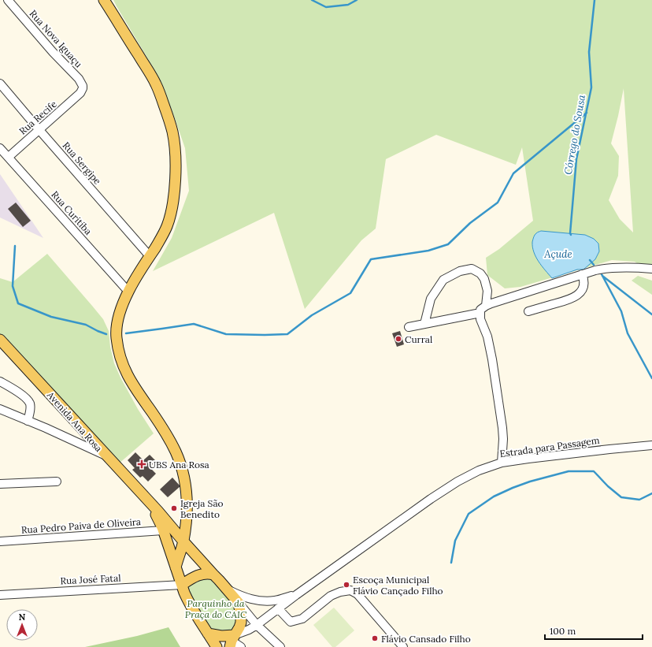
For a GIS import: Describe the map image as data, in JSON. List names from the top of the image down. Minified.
{"streets":{"main road":["Avenida Ana Rosa"],"street":["Rua Nova Iguaçu","Rua Recife","Rua Sergipe","Rua Curitiba","Estrada para Passagem","Rua Pedro Paiva de Oliveira","Rua José Fatal"]},"crossings":[["Rua Nova Iguaçu","Rua Recife"],["Rua Recife","Rua Sergipe"],["Rua Recife","Rua Curitiba"],["Avenida Ana Rosa","Rua Pedro Paiva de Oliveira"],["Avenida Ana Rosa","Rua José Fatal"]],"water":["Córrego do Sousa","Açude"],"parks":["Parquinho da Praça do CAIC"],"places":{"other":["Curral","Igreja São Benedito","Escoça Municipal Flávio Cançado Filho","Flávio Cansado Filho"],"health":["UBS Ana Rosa"]},"scale_bar":"100 m","north":"top"}
